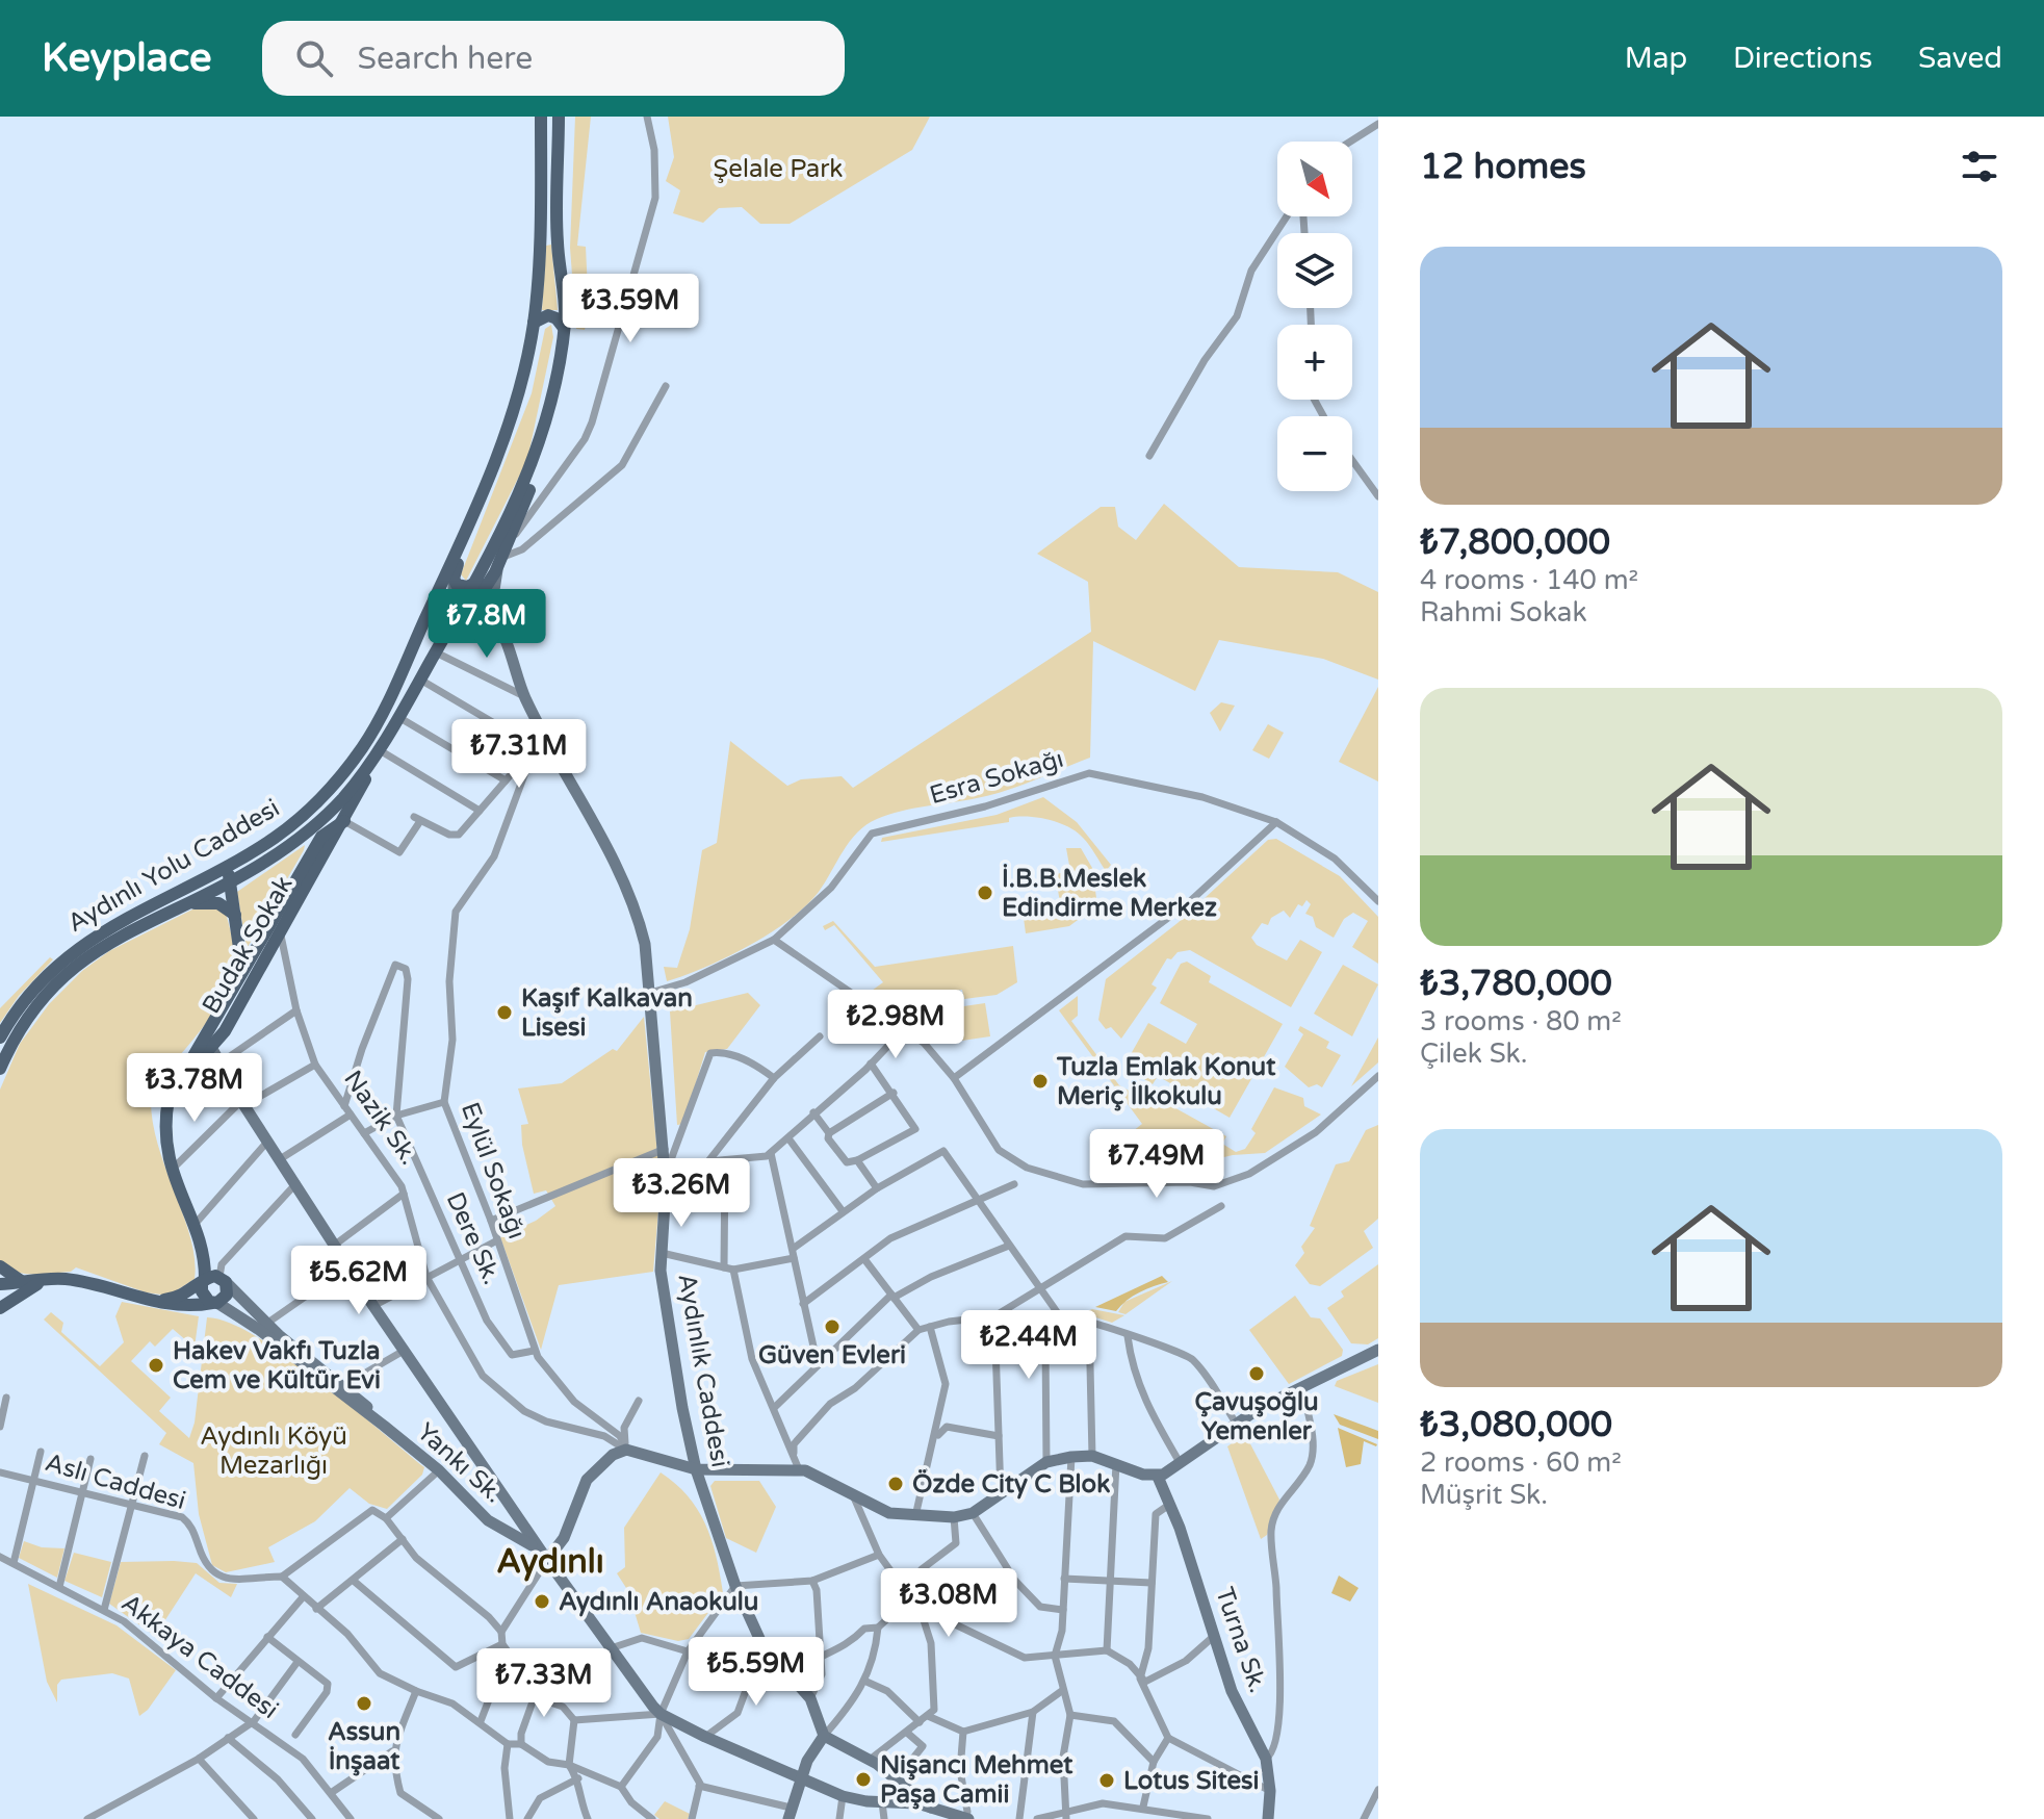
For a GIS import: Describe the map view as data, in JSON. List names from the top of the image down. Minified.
{"streets":{"main road":["Aydınlı Yolu Caddesi","Budak Sokak"],"street":["Esra Sokağı","Nazik Sk.","Eylül Sokağı","Dere Sk.","Aydınlık Caddesi","Yankı Sk.","Aslı Caddesi","Turna Sk.","Akkaya Caddesi"]},"crossings":[["Esra Sokağı","Aydınlık Caddesi"],["Aydınlı Yolu Caddesi","Budak Sokak"],["Aydınlı Yolu Caddesi","Aydınlık Caddesi"],["Budak Sokak","Nazik Sk."],["Nazik Sk.","Eylül Sokağı"],["Nazik Sk.","Dere Sk."],["Nazik Sk.","Aydınlık Caddesi"],["Nazik Sk.","Yankı Sk."],["Eylül Sokağı","Dere Sk."],["Eylül Sokağı","Aydınlık Caddesi"],["Eylül Sokağı","Yankı Sk."],["Aydınlık Caddesi","Yankı Sk."]],"districts":["Aydınlı"],"parks":["Şelale Park","Aydınlı Köyü Mezarlığı"],"places":["İ.B.B.Meslek Edindirme Merkez","Kaşıf Kalkavan Lisesi","Tuzla Emlak Konut Meriç İlkokulu","Güven Evleri","Hakev Vakfı Tuzla Cem ve Kültür Evi","Çavuşoğlu Yemenler","Özde City C Blok","Aydınlı Anaokulu","Assun İnşaat","Nişancı Mehmet Paşa Camii","Lotus Sitesi"],"north":"bottom right","page":{"header":"Keyplace","search":"Search here","nav":["Map","Directions","Saved"],"heading":"12 homes","map_buttons":["+","−"],"list":[{"name":"₺7,800,000","note":"4 rooms · 140 m² · Rahmi Sokak"},{"name":"₺3,780,000","note":"3 rooms · 80 m² · Çilek Sk."},{"name":"₺3,080,000","note":"2 rooms · 60 m² · Müşrit Sk."}],"price":["₺3.59M","₺7.8M","₺7.31M","₺2.98M","₺3.78M","₺7.49M","₺3.26M","₺5.62M","₺2.44M","₺3.08M","₺5.59M","₺7.33M"]}}
